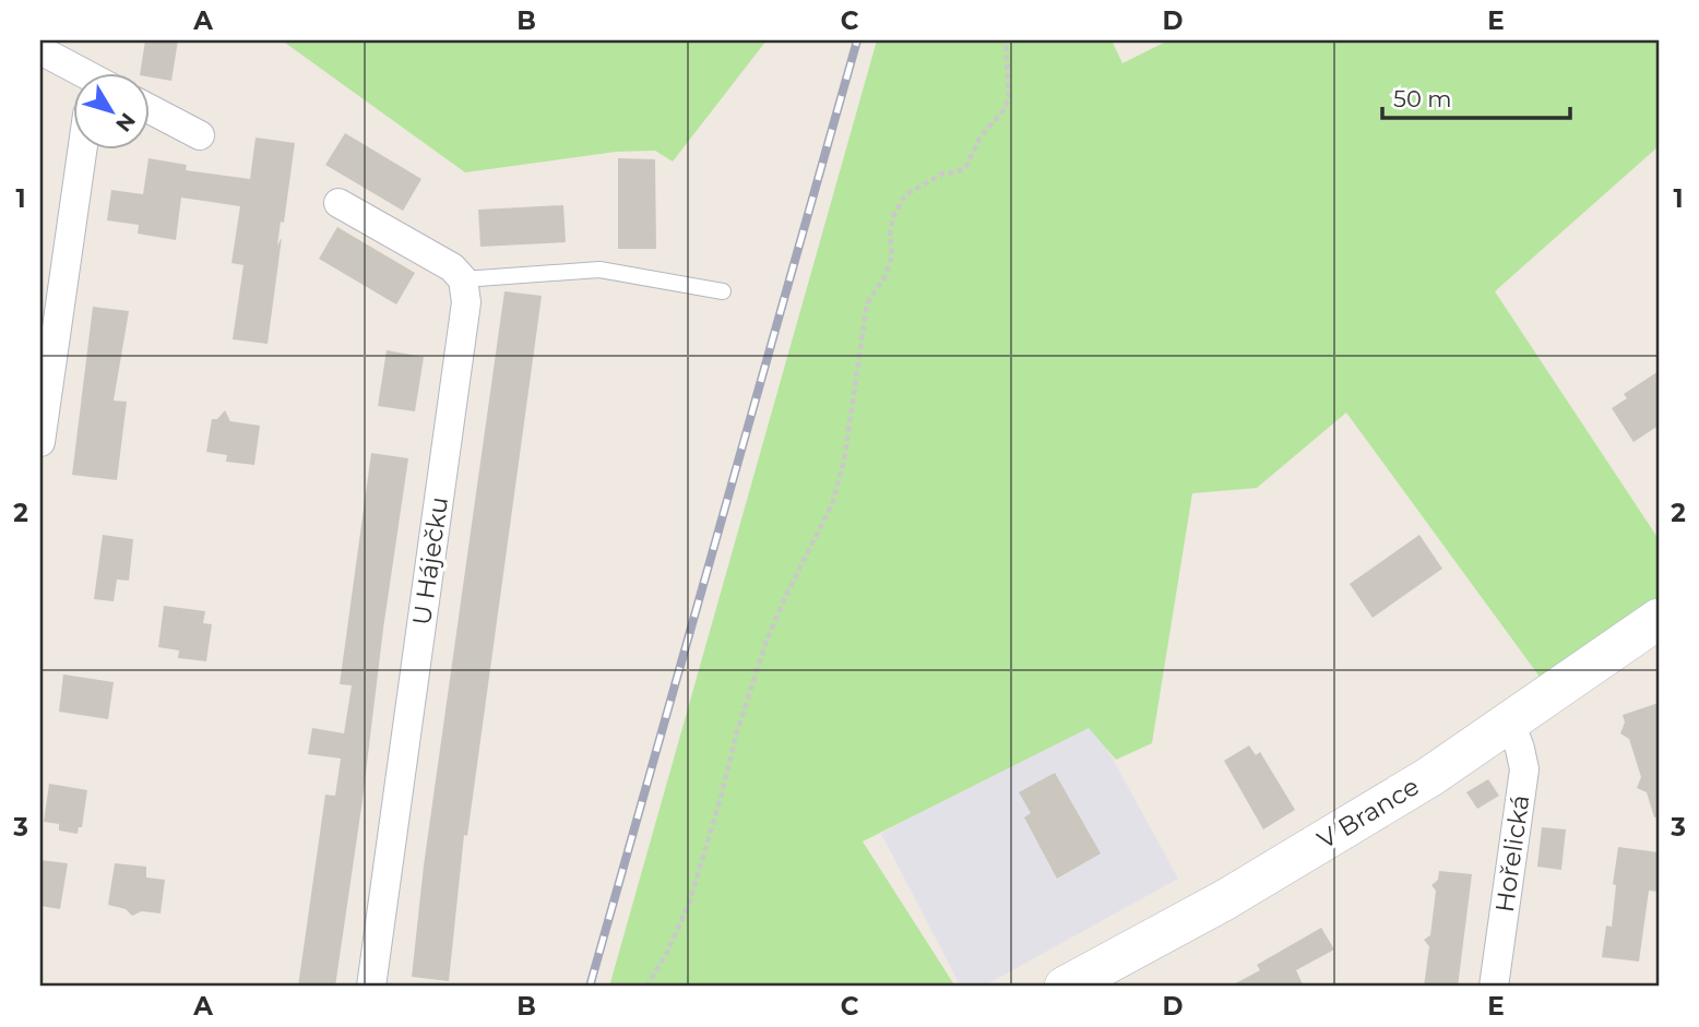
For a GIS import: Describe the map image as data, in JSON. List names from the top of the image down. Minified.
{"streets":{"main road":["V Brance"],"street":["U Háječku","Hořelická"]},"crossings":[["V Brance","Hořelická"]],"scale_bar":"50 m","north":"bottom right","grid":{"columns":["A","B","C","D","E"],"rows":["1","2","3"]}}
